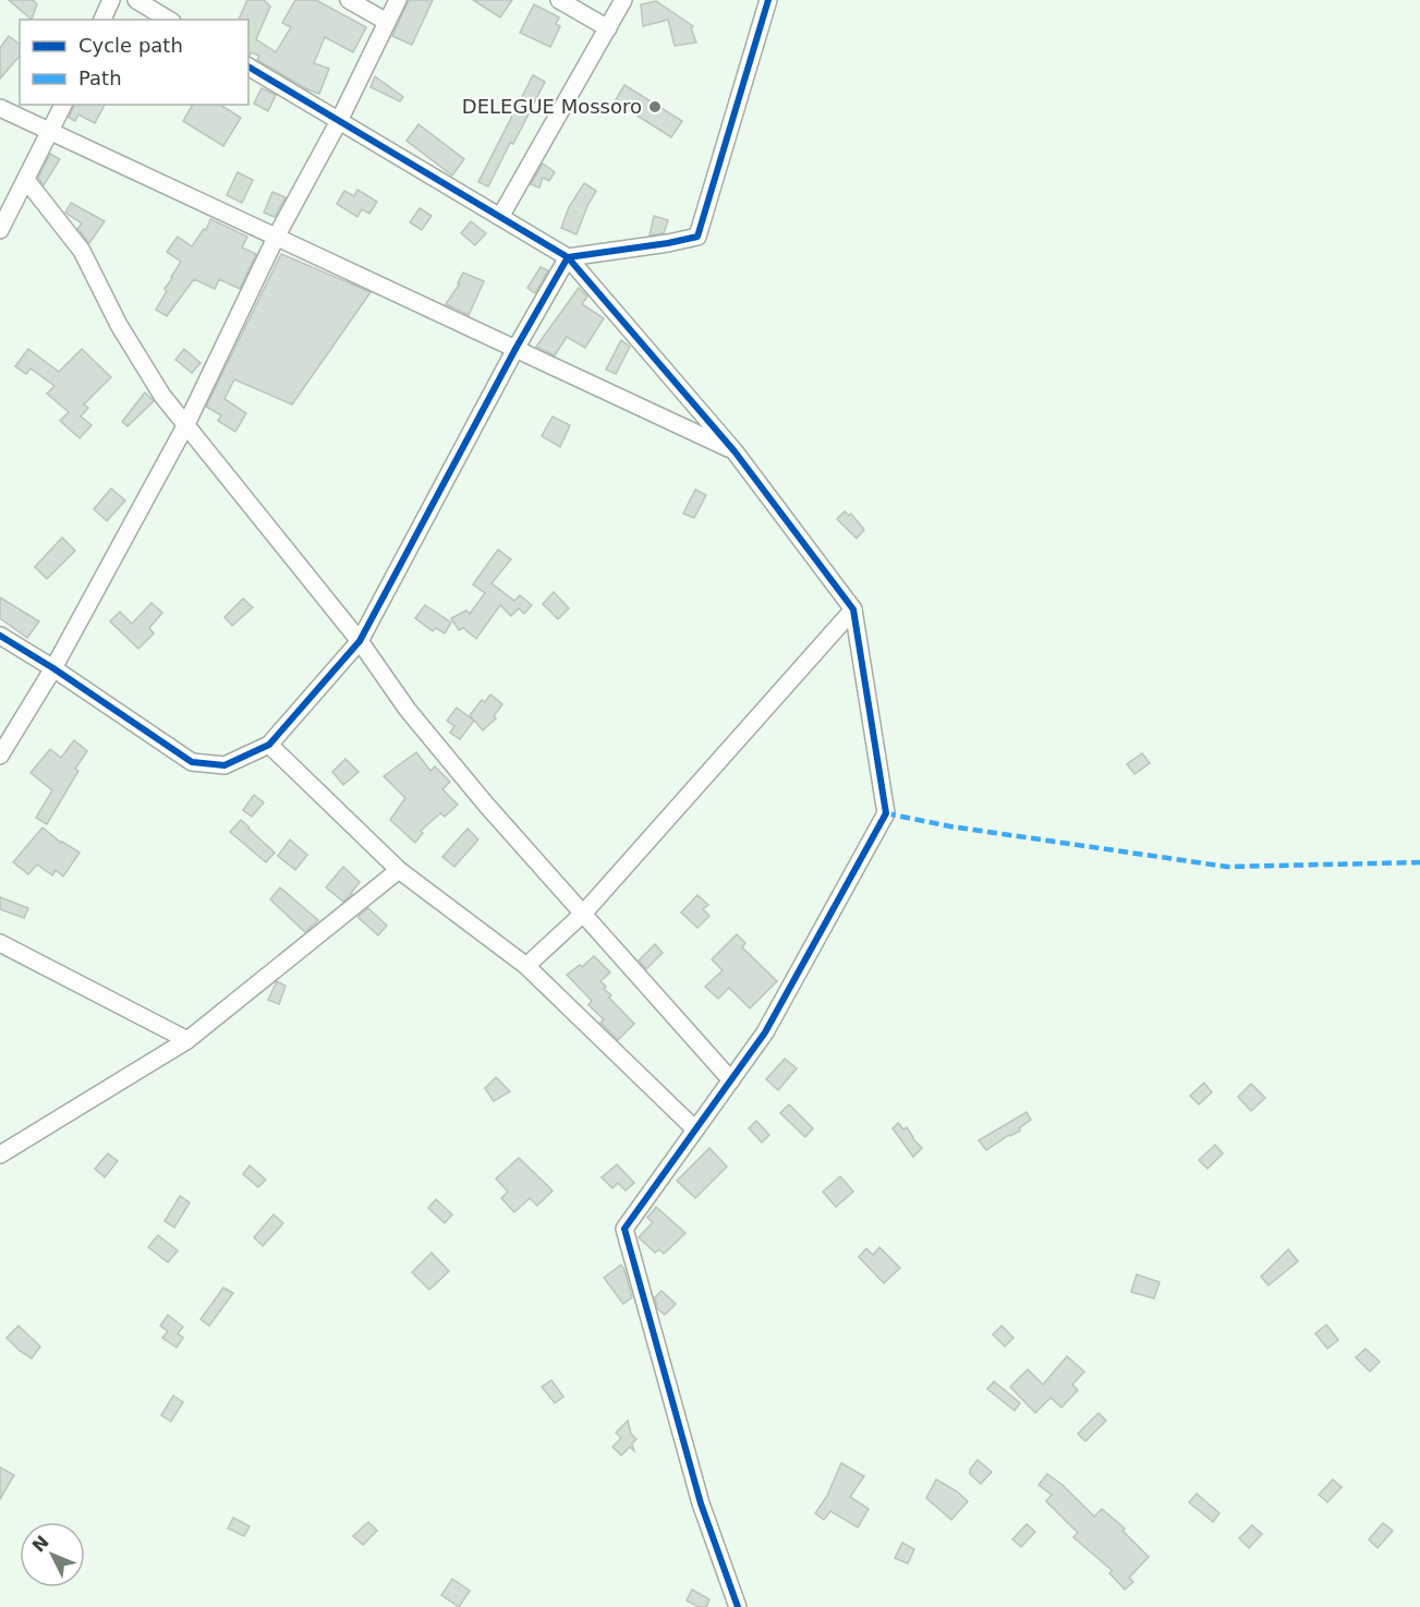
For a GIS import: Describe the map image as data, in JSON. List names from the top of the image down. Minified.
{"places":["DELEGUE Mossoro"],"legend":["Cycle path","Path"],"north":"top left"}
